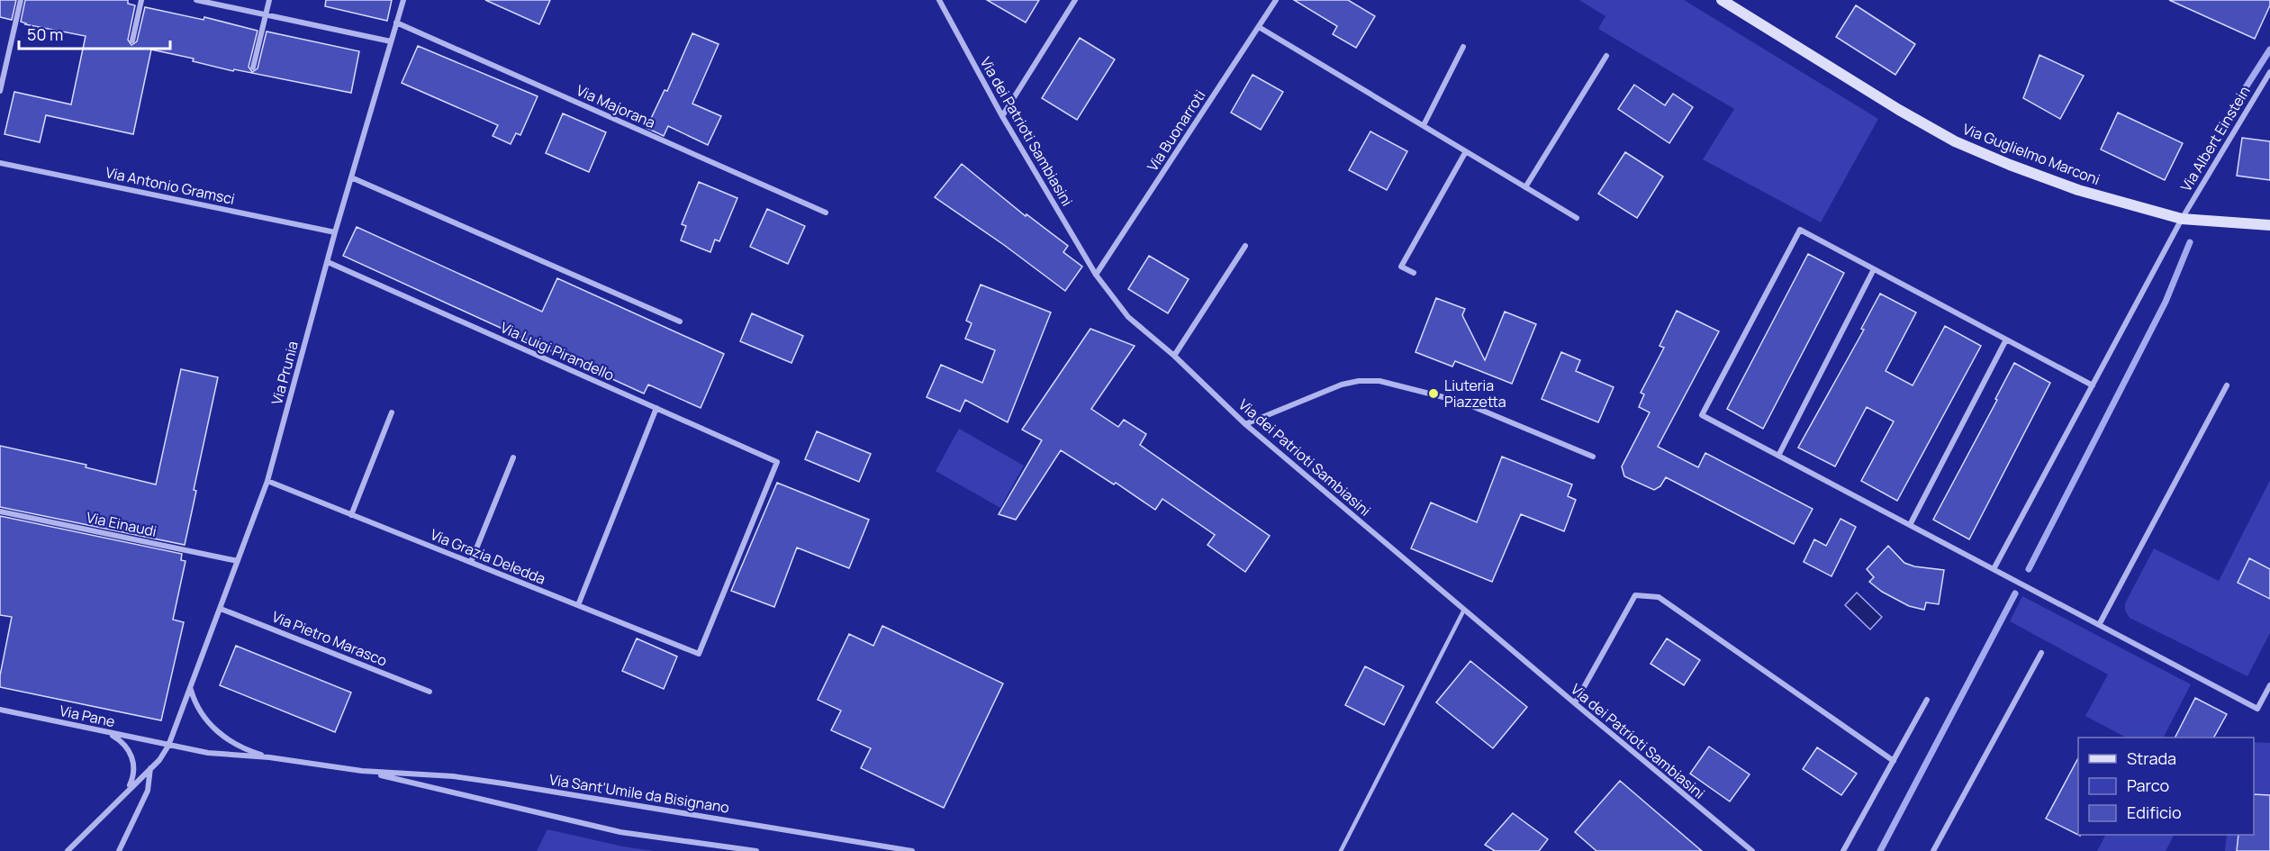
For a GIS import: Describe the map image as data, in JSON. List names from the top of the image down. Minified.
{"streets":{"main road":["Via Guglielmo Marconi"],"street":["Via Majorana","Via Buonarroti","Via dei Patrioti Sambiasini","Via Albert Einstein","Via Antonio Gramsci","Via Luigi Pirandello","Via Prunia","Via Einaudi","Via Grazia Deledda","Via Pietro Marasco","Via Pane","Via Sant'Umile da Bisignano"]},"crossings":[["Via Majorana","Via Prunia"],["Via Buonarroti","Via dei Patrioti Sambiasini"],["Via Albert Einstein","Via Guglielmo Marconi"],["Via Antonio Gramsci","Via Prunia"],["Via Luigi Pirandello","Via Prunia"],["Via Luigi Pirandello","Via Grazia Deledda"],["Via Prunia","Via Einaudi"],["Via Prunia","Via Grazia Deledda"],["Via Prunia","Via Pietro Marasco"],["Via Prunia","Via Pane"],["Via Pane","Via Sant'Umile da Bisignano"]],"places":["Liuteria Piazzetta"],"legend":["Strada","Parco","Edificio"],"scale_bar":"50 m"}
